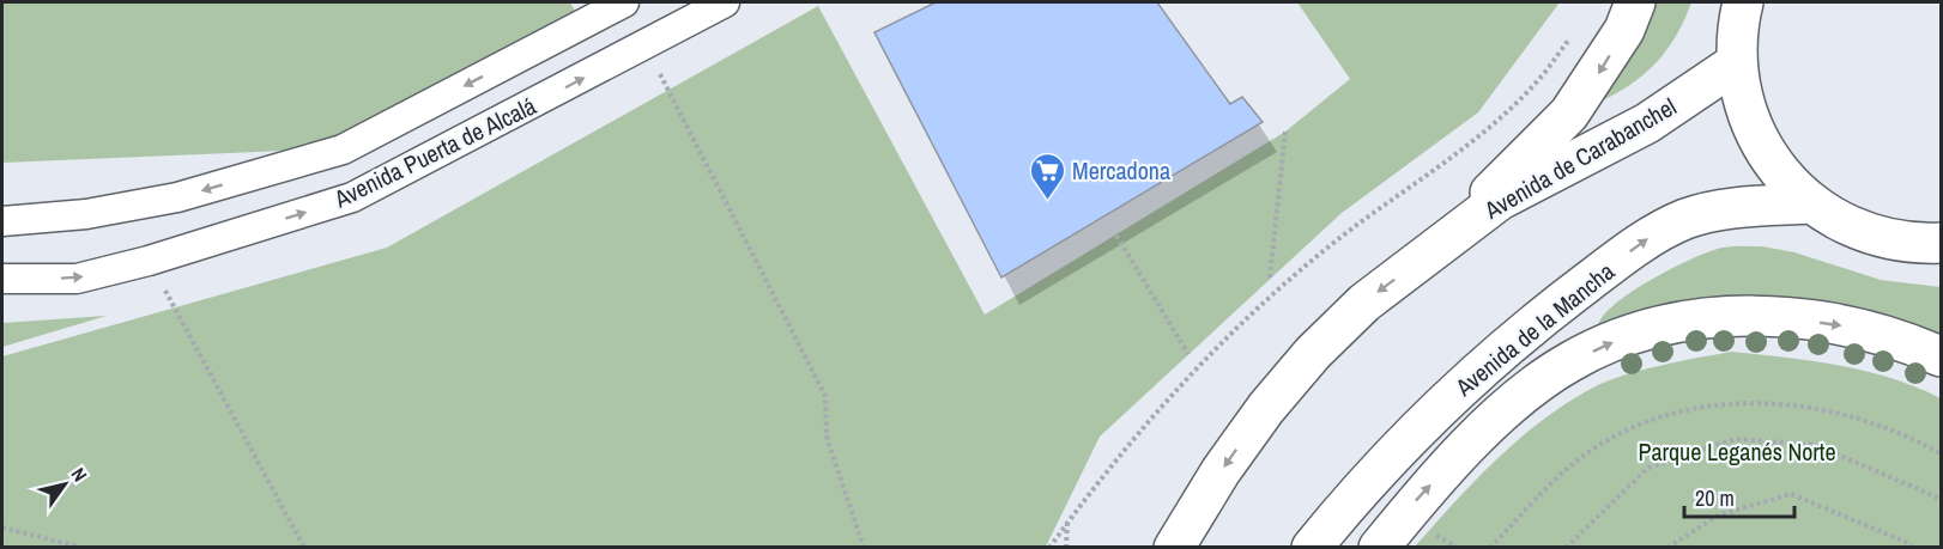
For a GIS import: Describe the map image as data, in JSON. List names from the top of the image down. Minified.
{"streets":{"main road":["Avenida de Carabanchel","Avenida de la Mancha"],"street":["Avenida Puerta de Alcalá"]},"one_way":["Avenida de Carabanchel"],"parks":["Parque Leganés Norte"],"places":{"supermarket":["Mercadona"]},"scale_bar":"20 m","north":"top right"}
